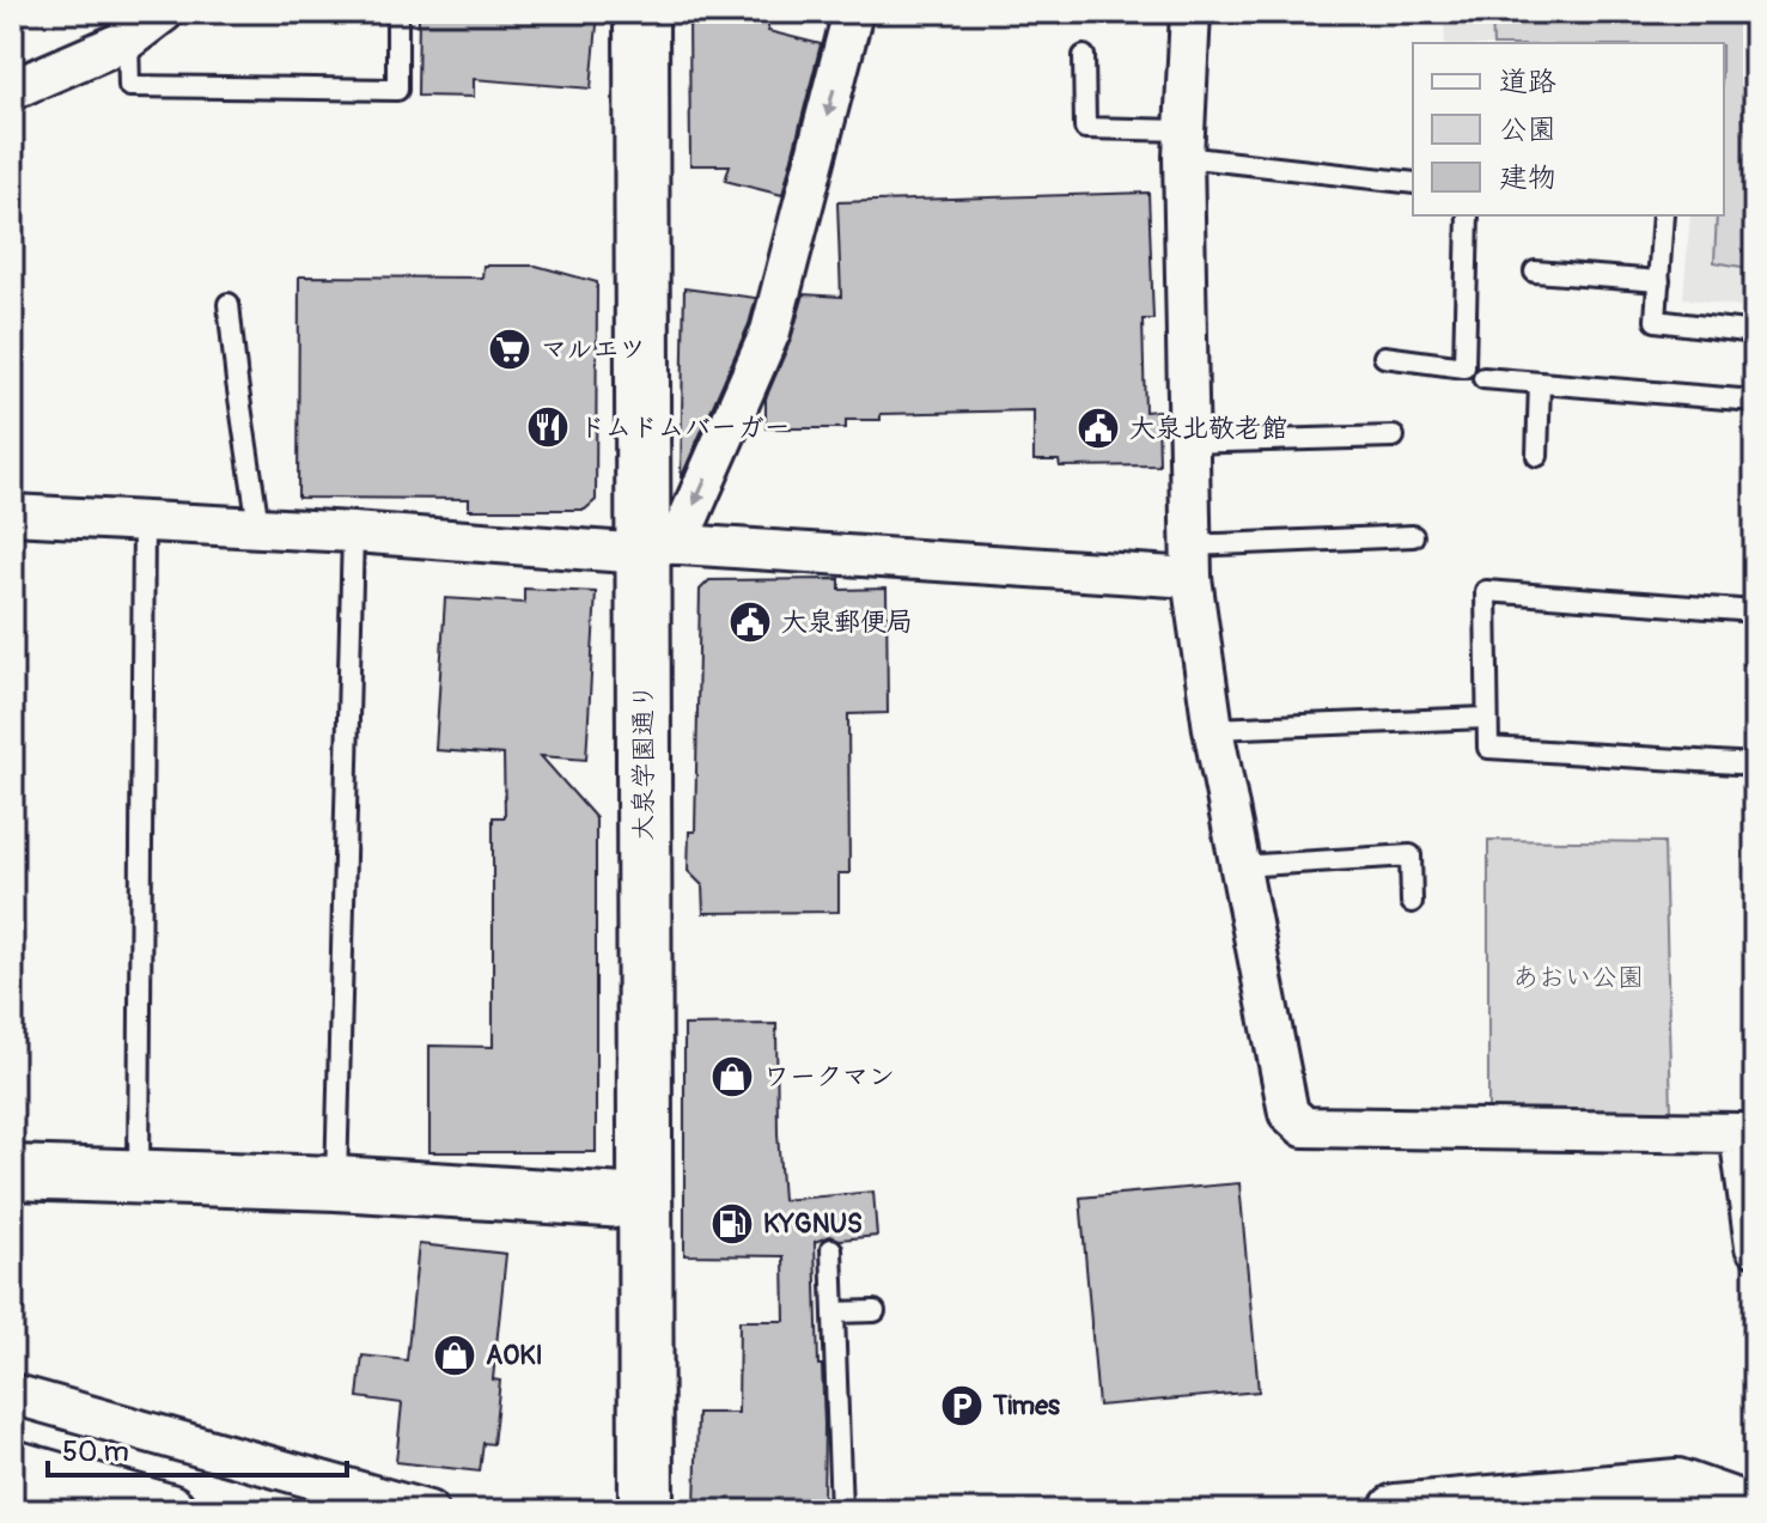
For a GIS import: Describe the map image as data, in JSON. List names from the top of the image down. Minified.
{"streets":{"main road":["大泉学園通り"]},"parks":["あおい公園"],"places":{"supermarket":["マルエツ"],"restaurant":["ドムドムバーガー"],"public building":["大泉北敬老館","大泉郵便局"],"shop":["ワークマン","AOKI"],"fuel station":["KYGNUS"],"parking":["Times"]},"legend":["道路","公園","建物"],"scale_bar":"50 m"}
